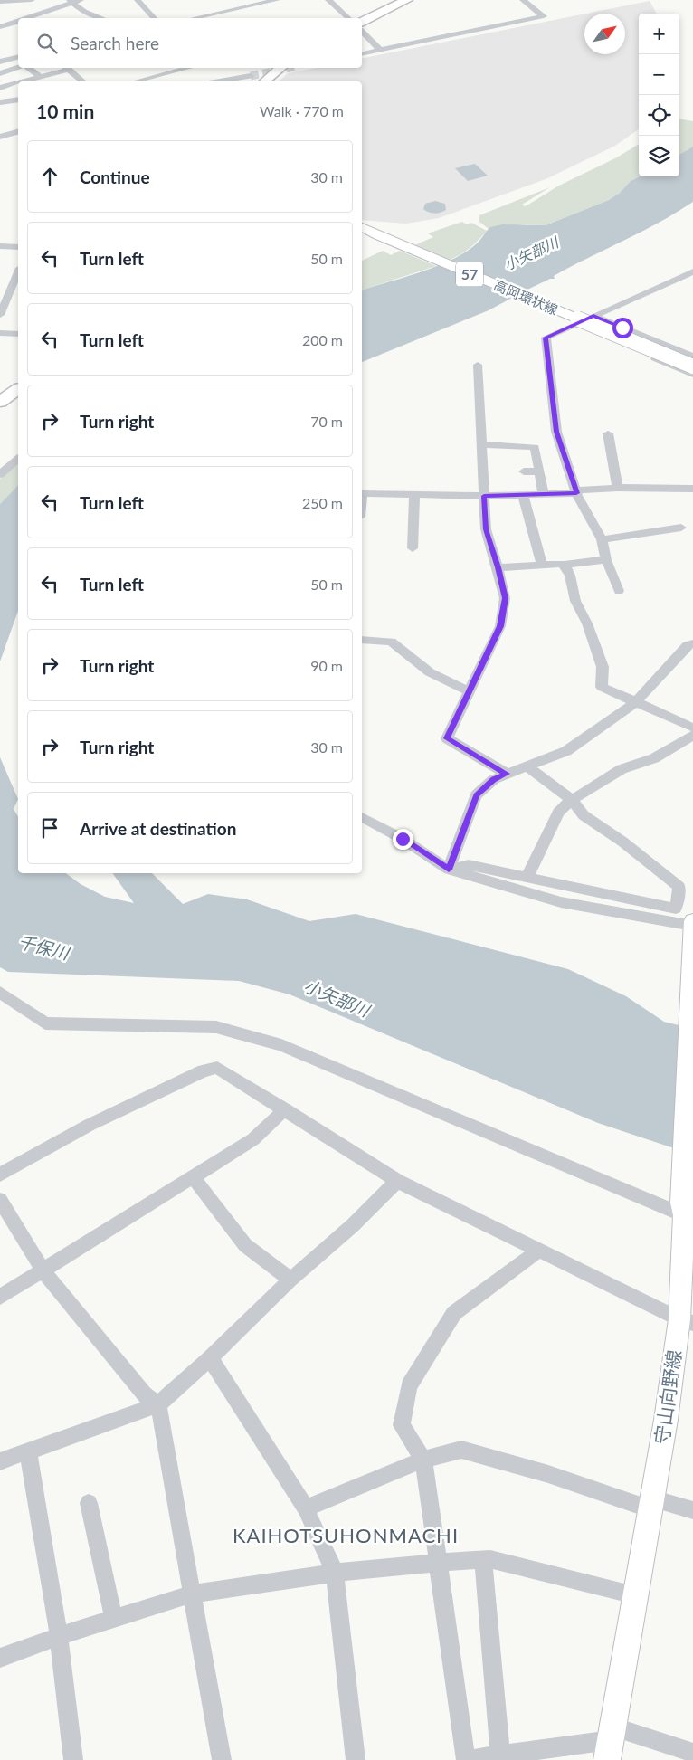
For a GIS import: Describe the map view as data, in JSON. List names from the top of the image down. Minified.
{"streets":{"main road":["57","高岡環状線","守山向野線"]},"districts":["KAIHOTSUHONMACHI"],"water":["小矢部川","千保川"],"north":"top right","page":{"map_buttons":["+","−"],"search":"Search here","heading":["10 min","Walk · 770 m"],"list":[["Continue","30 m"],["Turn left","50 m"],["Turn left","200 m"],["Turn right","70 m"],["Turn left","250 m"],["Turn left","50 m"],["Turn right","90 m"],["Turn right","30 m"],"Arrive at destination"]}}
